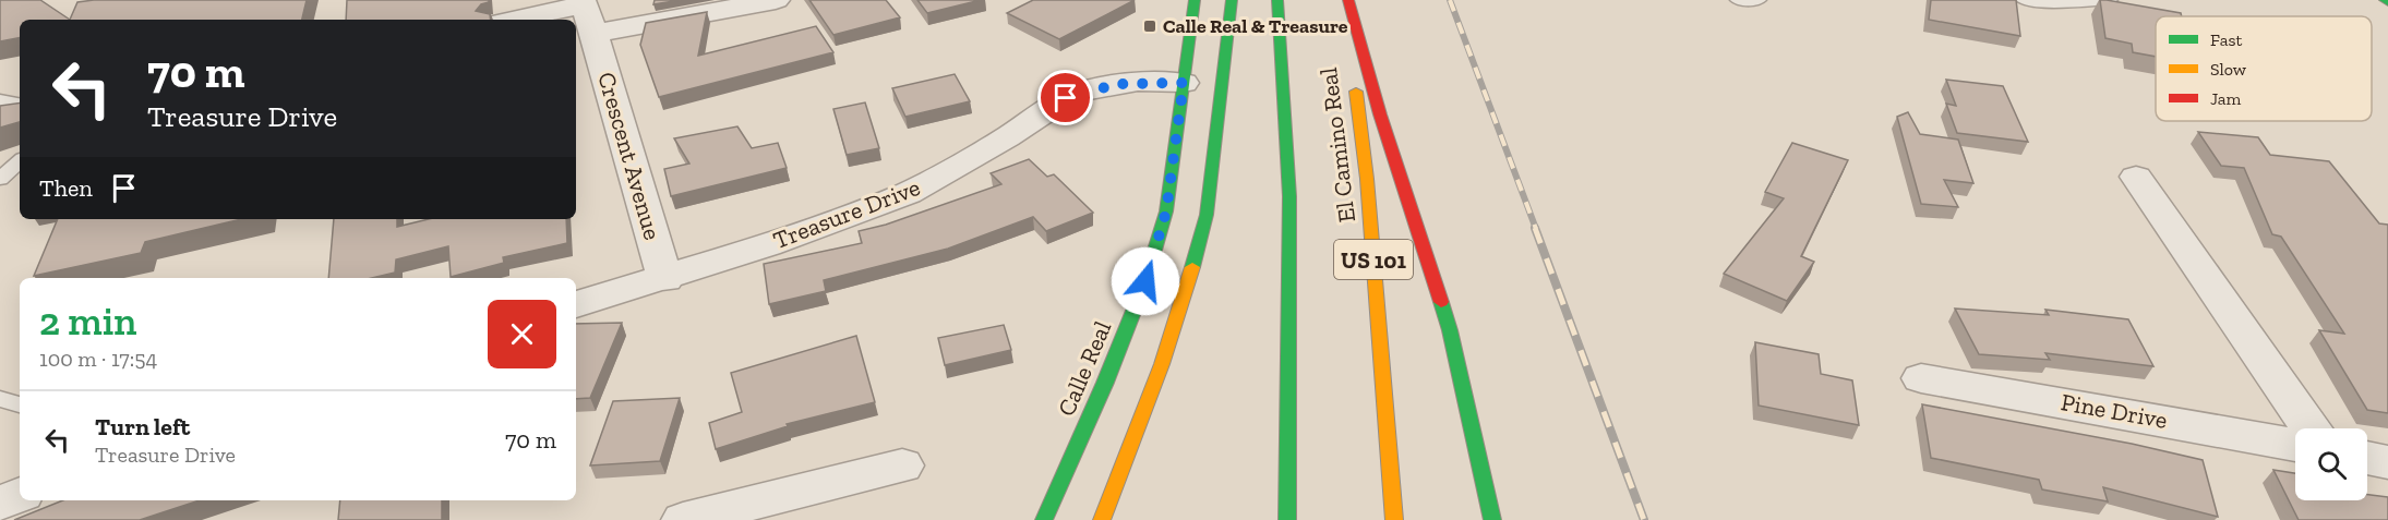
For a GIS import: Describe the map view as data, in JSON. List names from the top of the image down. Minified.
{"streets":{"main road":["El Camino Real","US 101","Calle Real"],"street":["Crescent Avenue","Treasure Drive","Pine Drive"]},"crossings":[["Crescent Avenue","Treasure Drive"],["Treasure Drive","Calle Real"]],"places":{"transit":["Calle Real & Treasure"]},"legend":["Fast","Slow","Jam"],"page":{"turn":["70 m","Treasure Drive"],"then":"Then","heading":["2 min","100 m · 17:54"],"list":[{"name":"Turn left","note":"Treasure Drive","value":"70 m"}]}}
